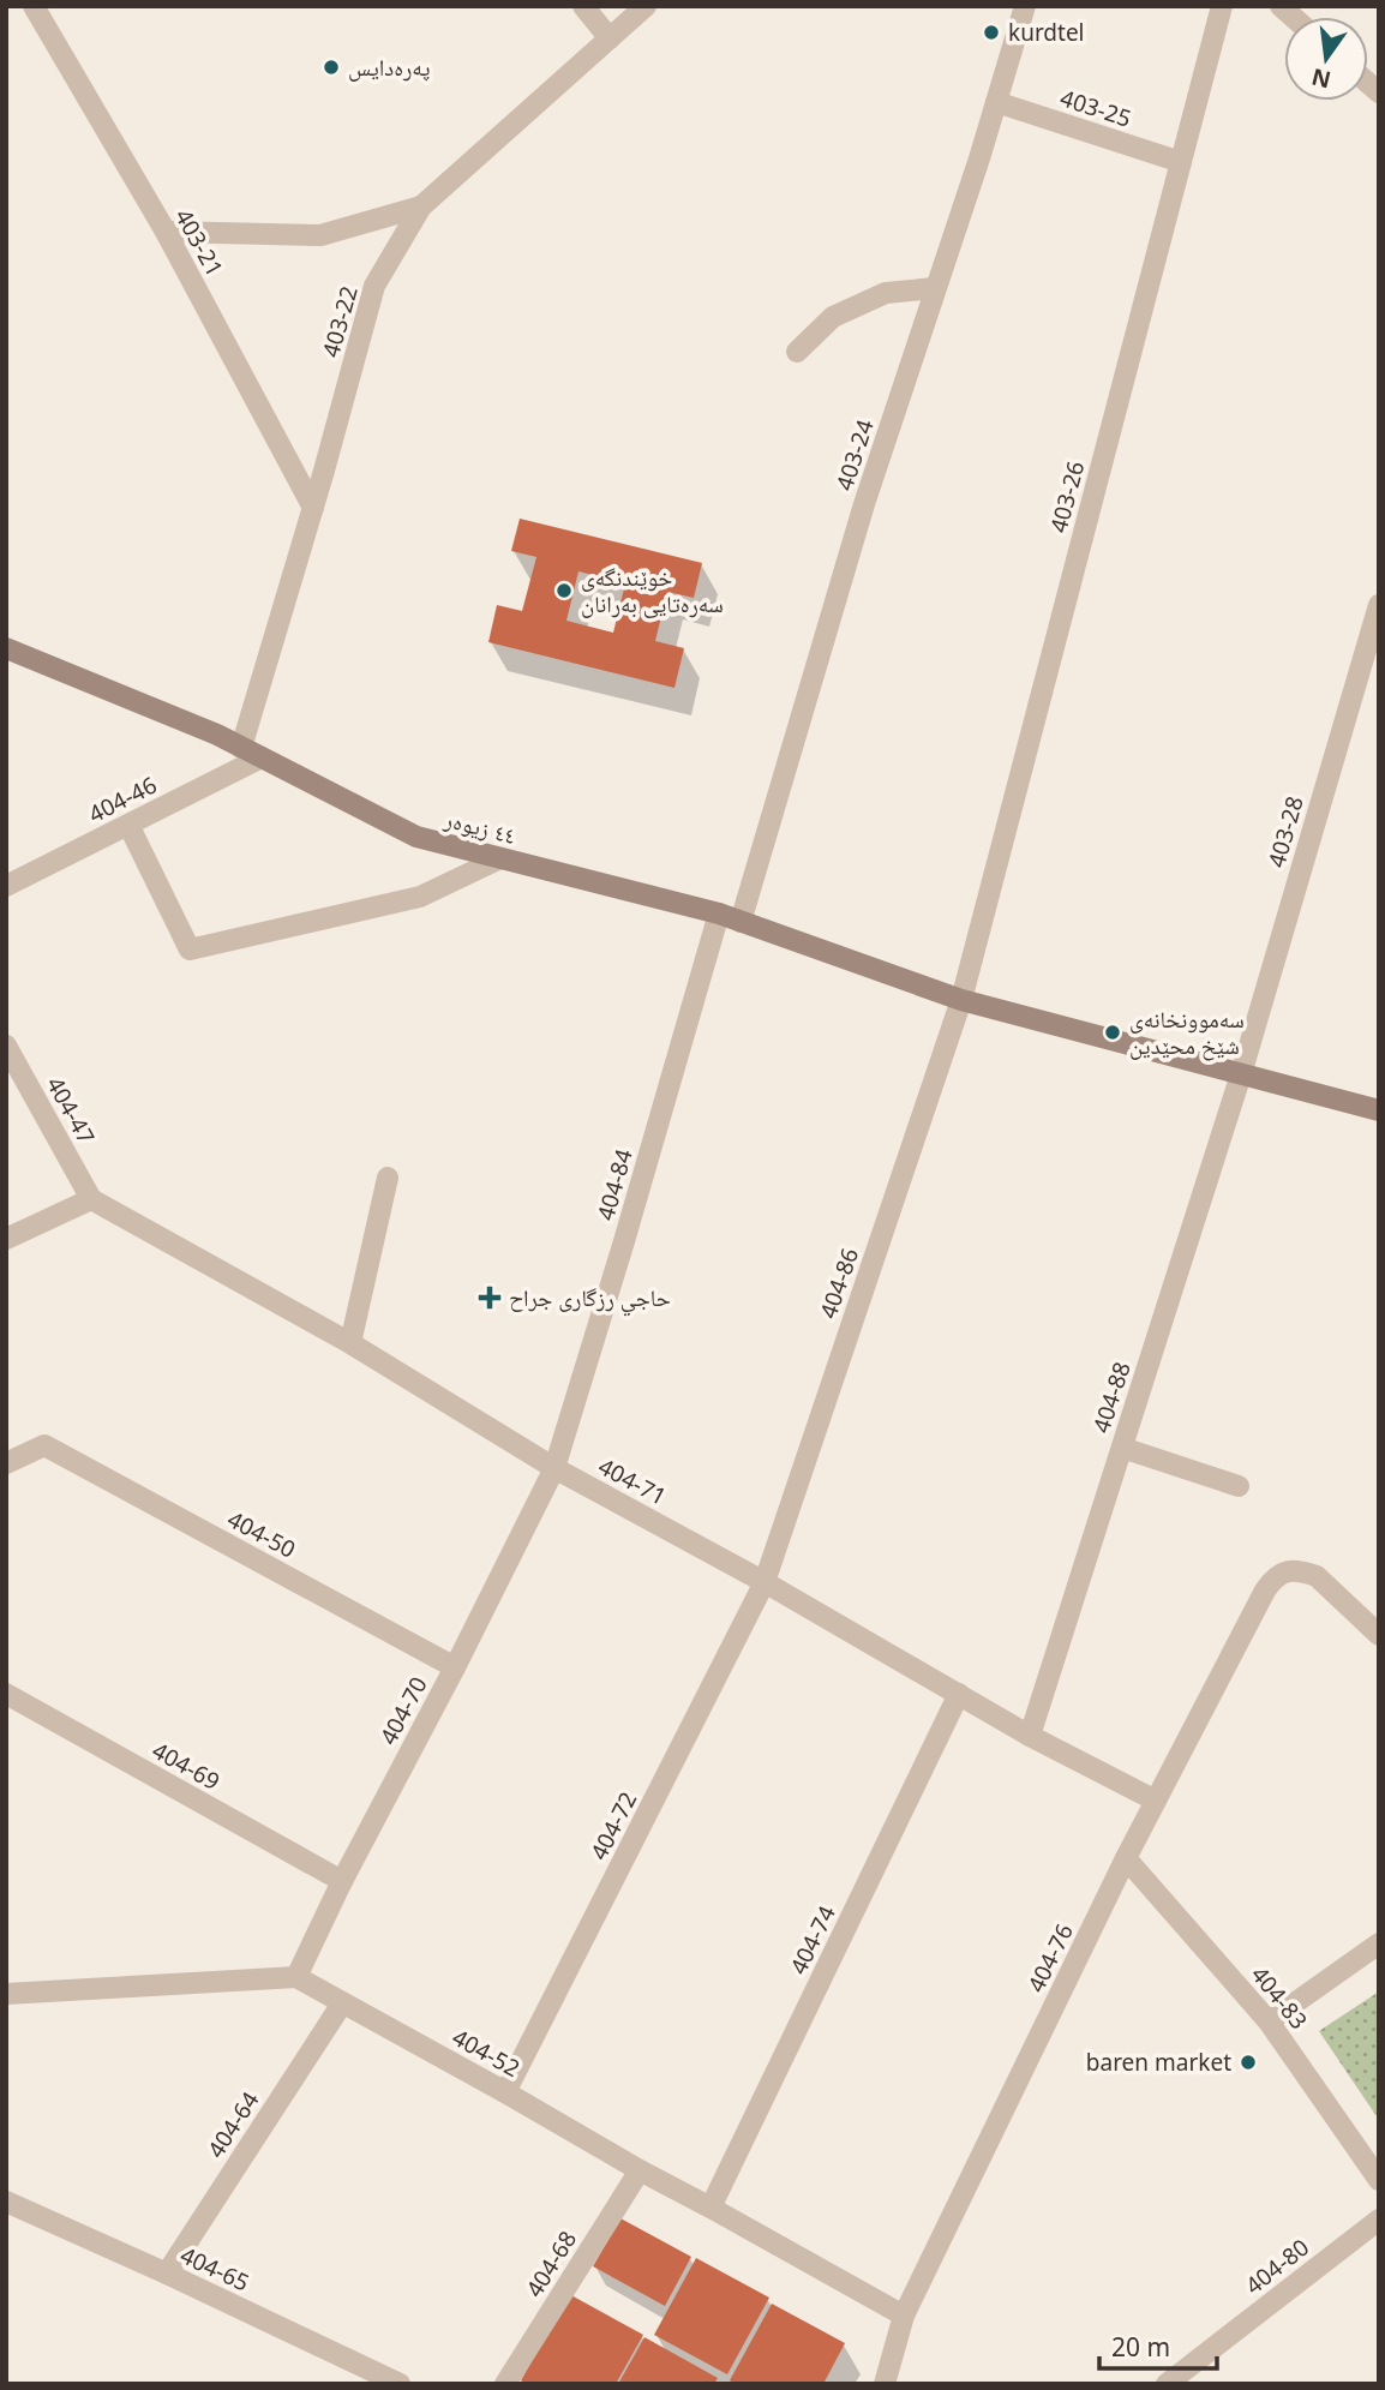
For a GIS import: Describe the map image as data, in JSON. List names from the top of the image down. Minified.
{"streets":{"street":["403-25","403-21","403-22","403-24","403-26","404-46","٤٤ زیوەر","403-28","404-47","404-84","404-86","404-88","404-71","404-50","404-70","404-69","404-72","404-74","404-76","404-83","404-52","404-64","404-68","404-80","404-65"]},"crossings":[["403-25","403-24"],["403-25","403-26"],["403-21","403-22"],["403-22","٤٤ زیوەر"],["403-24","٤٤ زیوەر"],["403-26","٤٤ زیوەر"],["403-26","404-86"],["404-46","٤٤ زیوەر"],["٤٤ زیوەر","403-28"],["٤٤ زیوەر","404-84"],["٤٤ زیوەر","404-86"],["٤٤ زیوەر","404-88"],["403-28","404-88"],["404-47","404-71"],["404-84","404-71"],["404-84","404-70"],["404-86","404-71"],["404-86","404-72"],["404-88","404-71"],["404-71","404-70"],["404-71","404-72"],["404-71","404-74"],["404-71","404-76"],["404-50","404-70"],["404-70","404-69"],["404-70","404-52"],["404-72","404-52"],["404-74","404-52"],["404-76","404-83"],["404-76","404-52"],["404-52","404-64"],["404-52","404-68"],["404-64","404-65"]],"places":{"other":["kurdtel","پەرەدایس","خوێندنگەی سەرەتایی بەرانان","سەموونخانەی شێخ محێدین","baren market"],"health":["حاجي رزگارى جراح"]},"scale_bar":"20 m","north":"bottom"}
